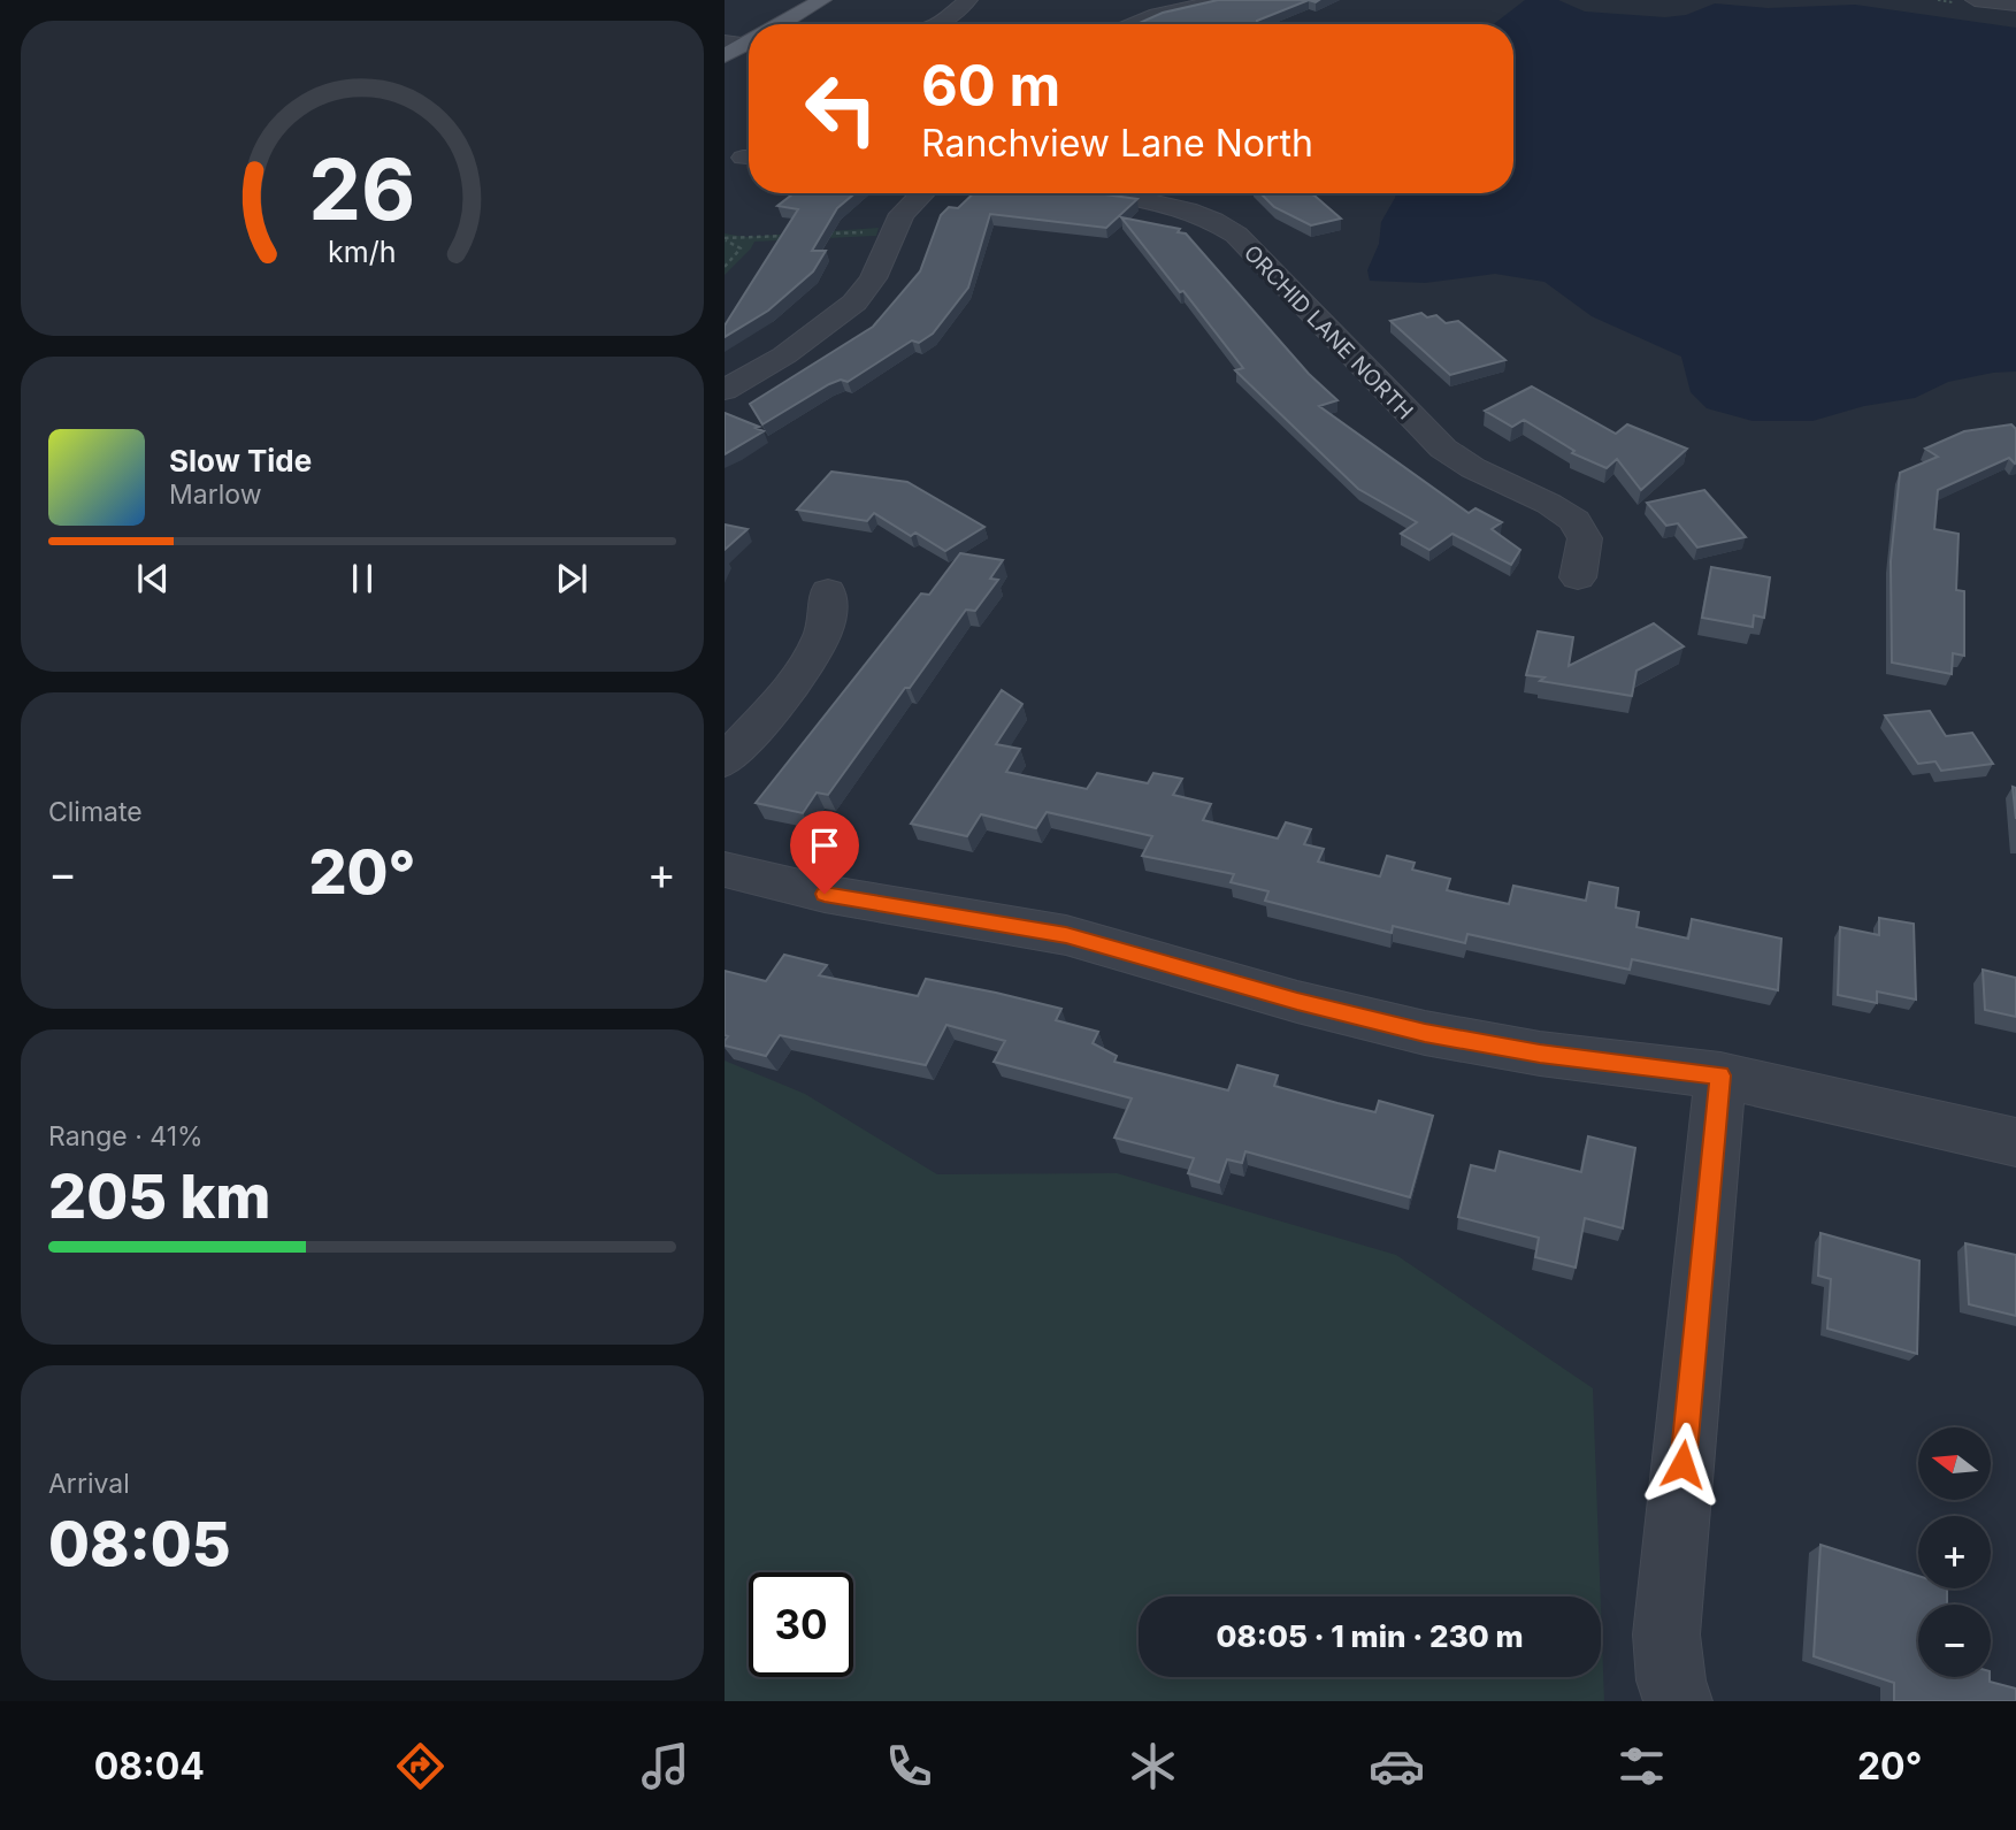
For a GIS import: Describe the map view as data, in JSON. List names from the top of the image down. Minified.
{"streets":{"street":["ORCHID LANE NORTH"]},"north":"left","page":{"turn":["60 m","Ranchview Lane North"],"song":["Slow Tide","Marlow"],"tile":["Climate",["Range · 41%","205 km"],["Arrival","08:05"]],"heat":["−","20°","+"],"map_buttons":["+","−"],"limit":"30","trip":"08:05 · 1 min · 230 m","tabs":["08:04","20°"],"gauge":["26","km/h"]}}
